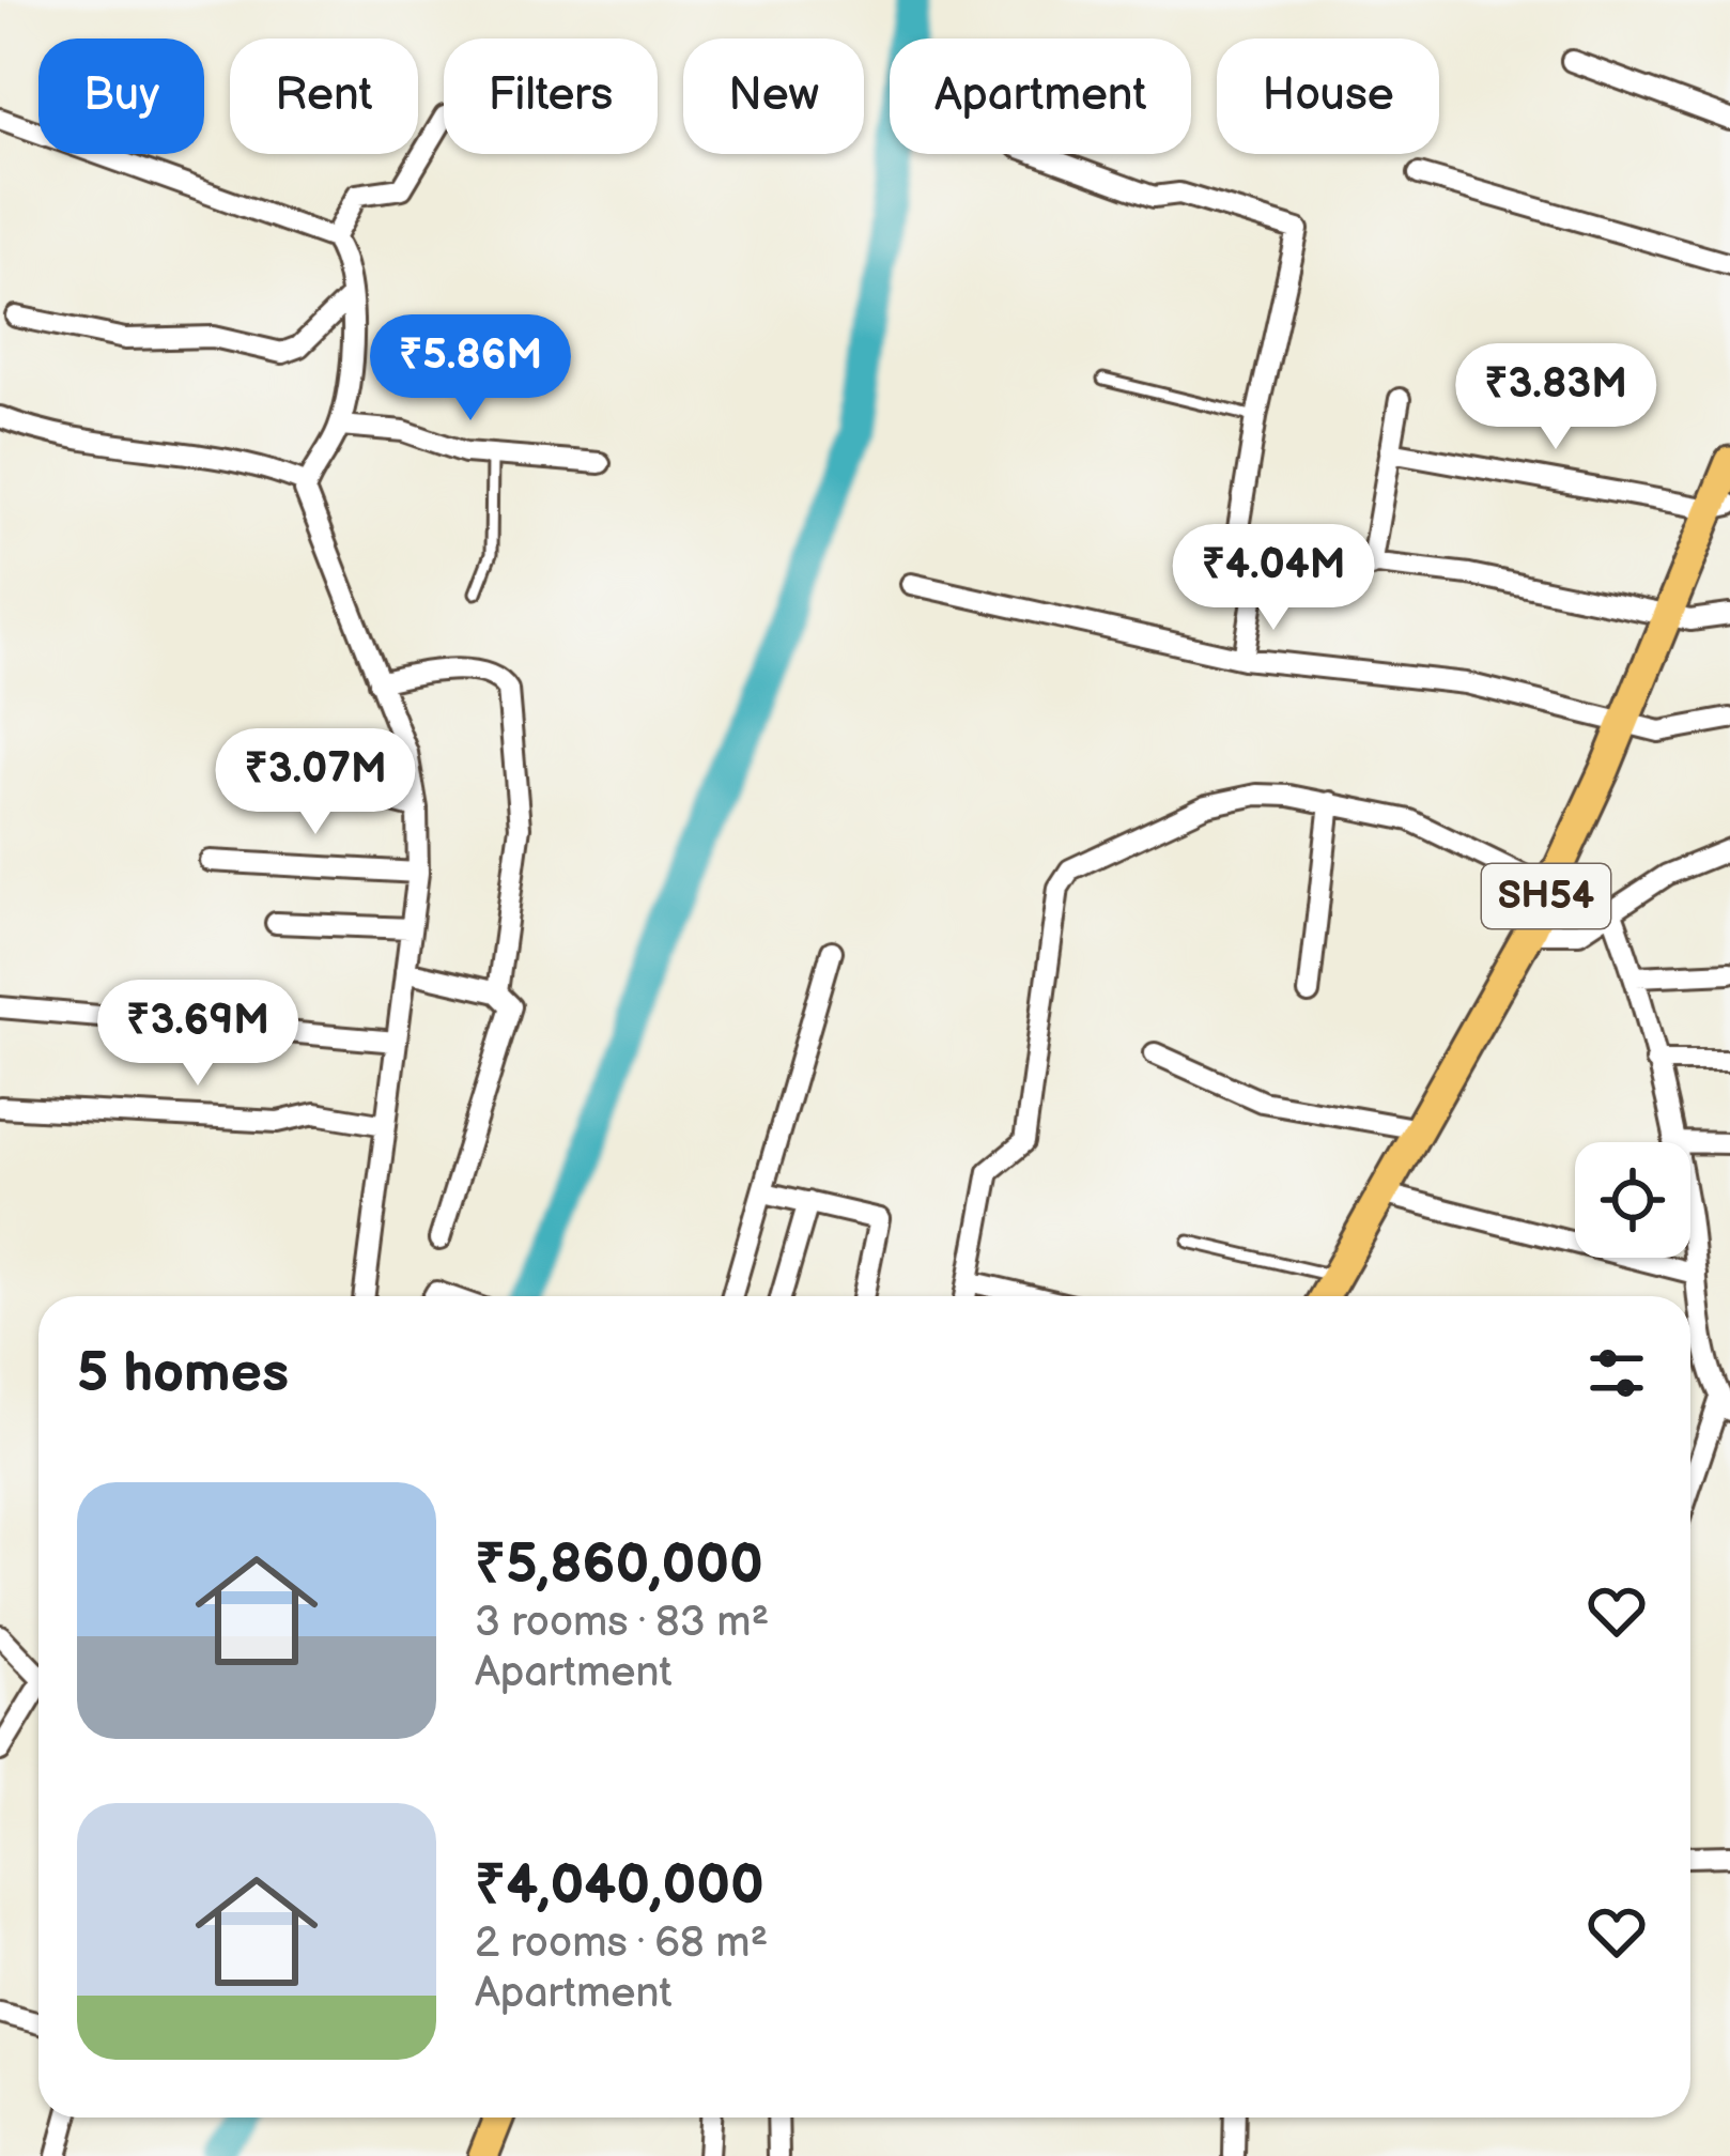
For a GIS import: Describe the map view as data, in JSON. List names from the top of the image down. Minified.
{"streets":{"main road":["SH54"]},"page":{"chip":["Buy","Rent","Filters","New","Apartment","House"],"price":["₹5.86M","₹3.83M","₹4.04M","₹3.07M","₹3.69M"],"heading":"5 homes","list":[{"name":"₹5,860,000","note":"3 rooms · 83 m² · Apartment"},{"name":"₹4,040,000","note":"2 rooms · 68 m² · Apartment"}]}}
